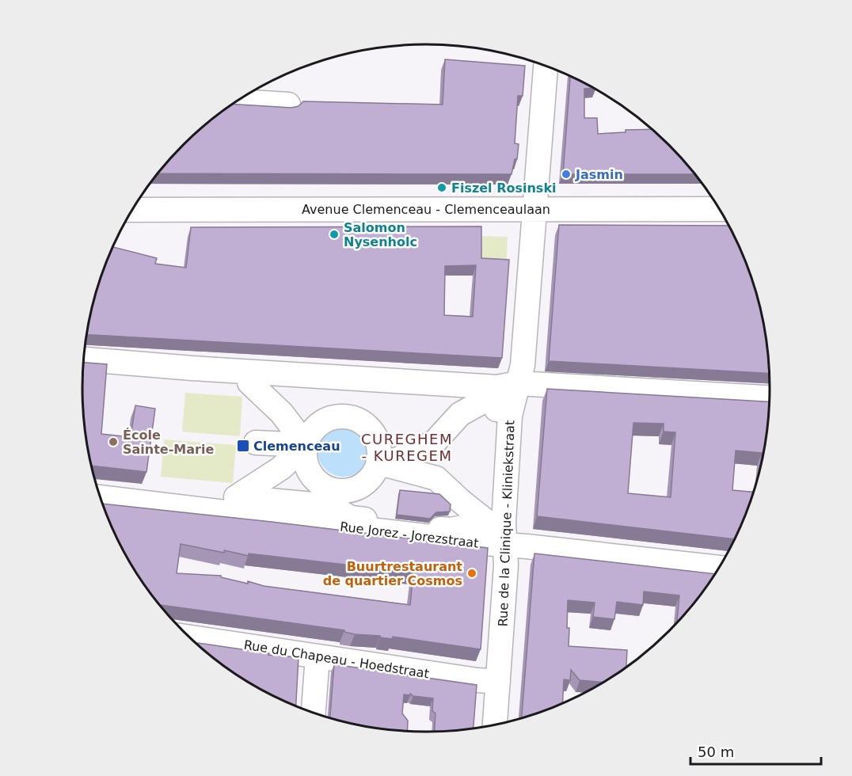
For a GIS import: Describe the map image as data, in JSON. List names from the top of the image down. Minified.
{"streets":{"street":["Avenue Clemenceau - Clemenceaulaan","Rue de la Clinique - Kliniekstraat","Rue Jorez - Jorezstraat","Rue du Chapeau - Hoedstraat"]},"crossings":[["Avenue Clemenceau - Clemenceaulaan","Rue de la Clinique - Kliniekstraat"],["Rue de la Clinique - Kliniekstraat","Rue Jorez - Jorezstraat"],["Rue de la Clinique - Kliniekstraat","Rue du Chapeau - Hoedstraat"]],"districts":["CUREGHEM - KUREGEM"],"places":{"other":["Jasmin","Fiszel Rosinski","Salomon Nysenholc","École Sainte-Marie","Buurtrestaurant de quartier Cosmos"],"transit":["Clemenceau"]},"scale_bar":"50 m"}
